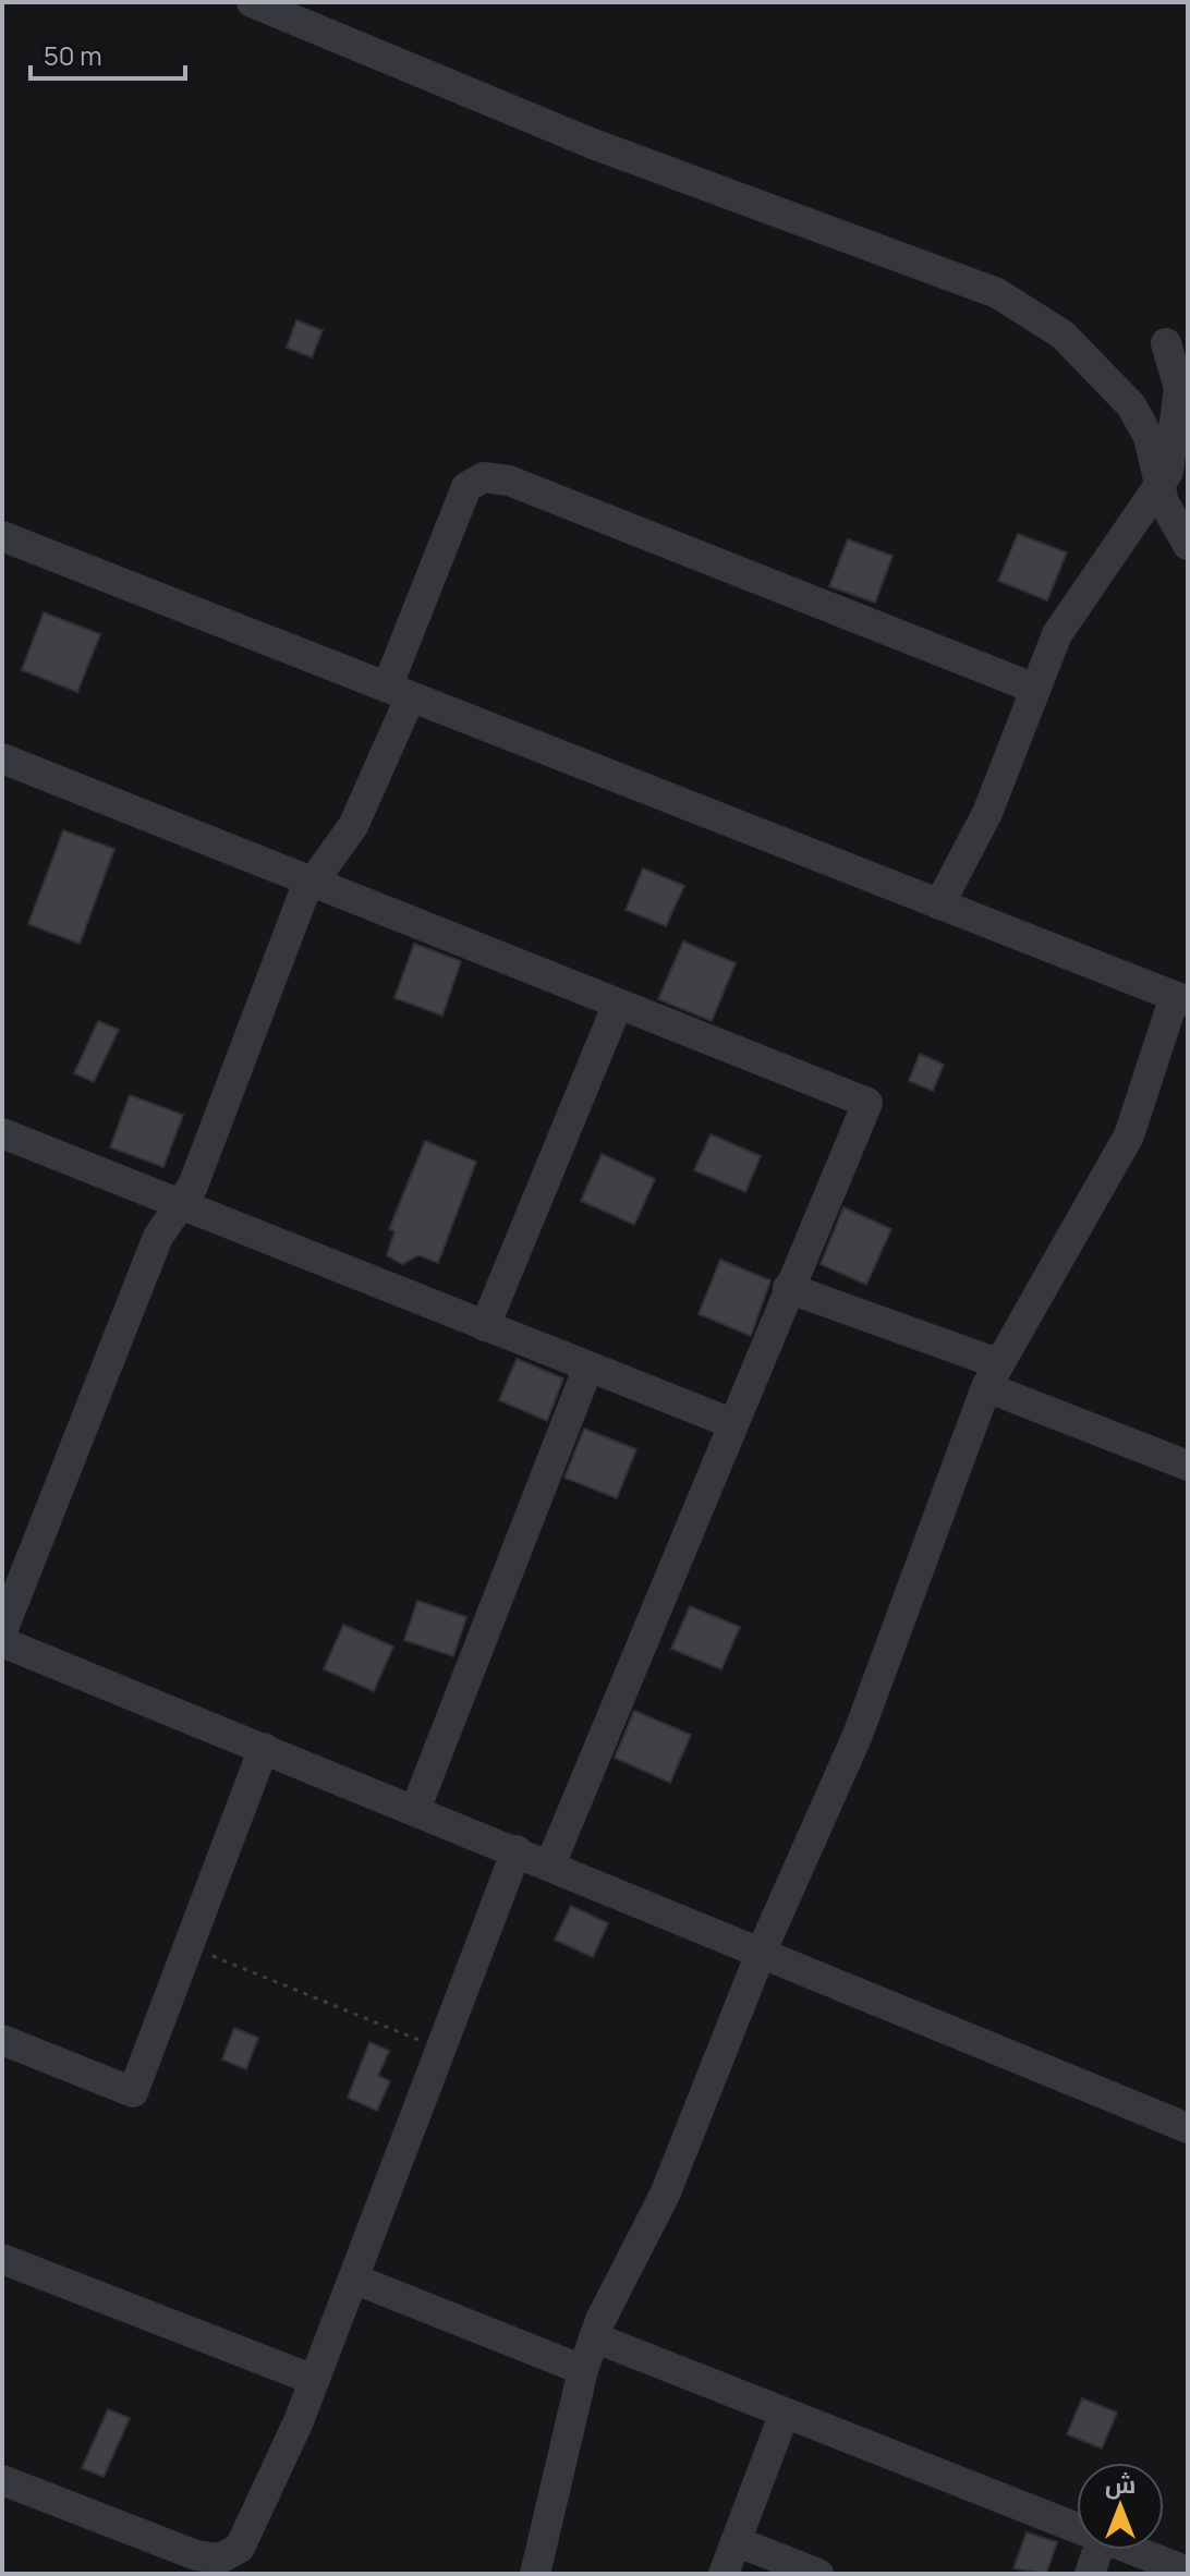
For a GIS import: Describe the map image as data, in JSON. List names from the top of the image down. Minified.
{"scale_bar":"50 m","north":"top"}
